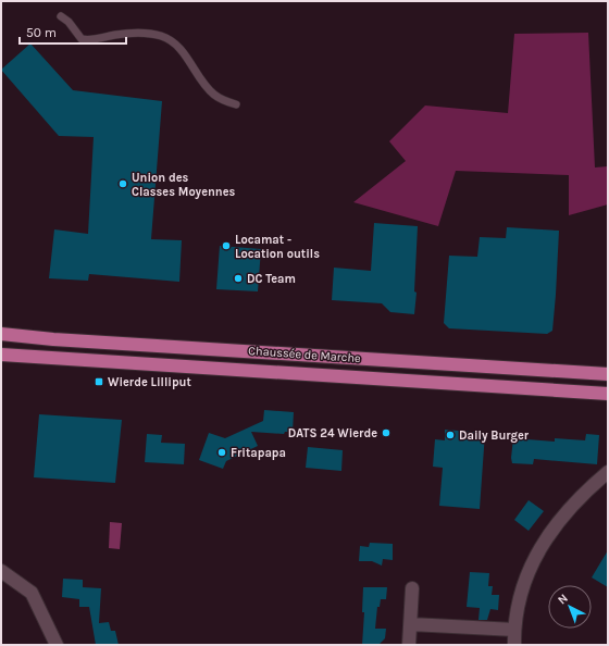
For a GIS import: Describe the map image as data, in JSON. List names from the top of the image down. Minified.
{"streets":{"main road":["Chaussée de Marche"]},"places":{"other":["Union des Classes Moyennes","Locamat - Location outils","DC Team","DATS 24 Wierde","Daily Burger","Fritapapa"],"transit":["Wierde Lilliput"]},"scale_bar":"50 m","north":"top left"}
